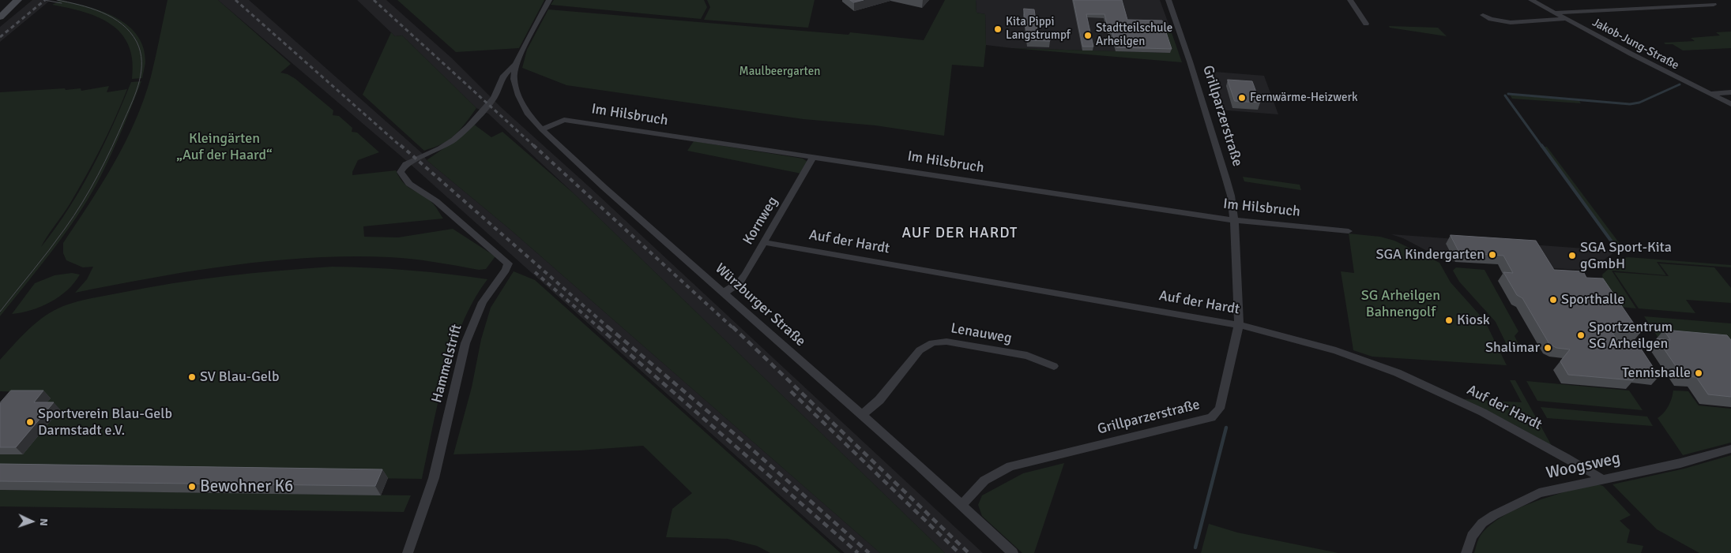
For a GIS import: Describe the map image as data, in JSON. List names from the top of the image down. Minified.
{"streets":{"street":["Jakob-Jung-Straße","Im Hilsbruch","Grillparzerstraße","Kornweg","Auf der Hardt","Würzburger Straße","Lenauweg","Hammelstrift","Woogsweg"]},"crossings":[["Im Hilsbruch","Grillparzerstraße"],["Im Hilsbruch","Kornweg"],["Im Hilsbruch","Würzburger Straße"],["Grillparzerstraße","Auf der Hardt"],["Grillparzerstraße","Würzburger Straße"],["Kornweg","Auf der Hardt"],["Kornweg","Würzburger Straße"],["Auf der Hardt","Woogsweg"],["Würzburger Straße","Lenauweg"],["Würzburger Straße","Hammelstrift"]],"districts":["AUF DER HARDT"],"parks":["Maulbeergarten","Kleingärten „Auf der Haard“","SG Arheilgen Bahnengolf"],"places":["Kita Pippi Langstrumpf","Stadtteilschule Arheilgen","Fernwärme-Heizwerk","SGA Kindergarten","SGA Sport-Kita gGmbH","Sporthalle","Kiosk","Sportzentrum SG Arheilgen","Shalimar","Tennishalle","SV Blau-Gelb","Sportverein Blau-Gelb Darmstadt e.V.","Bewohner K6"],"north":"right"}
